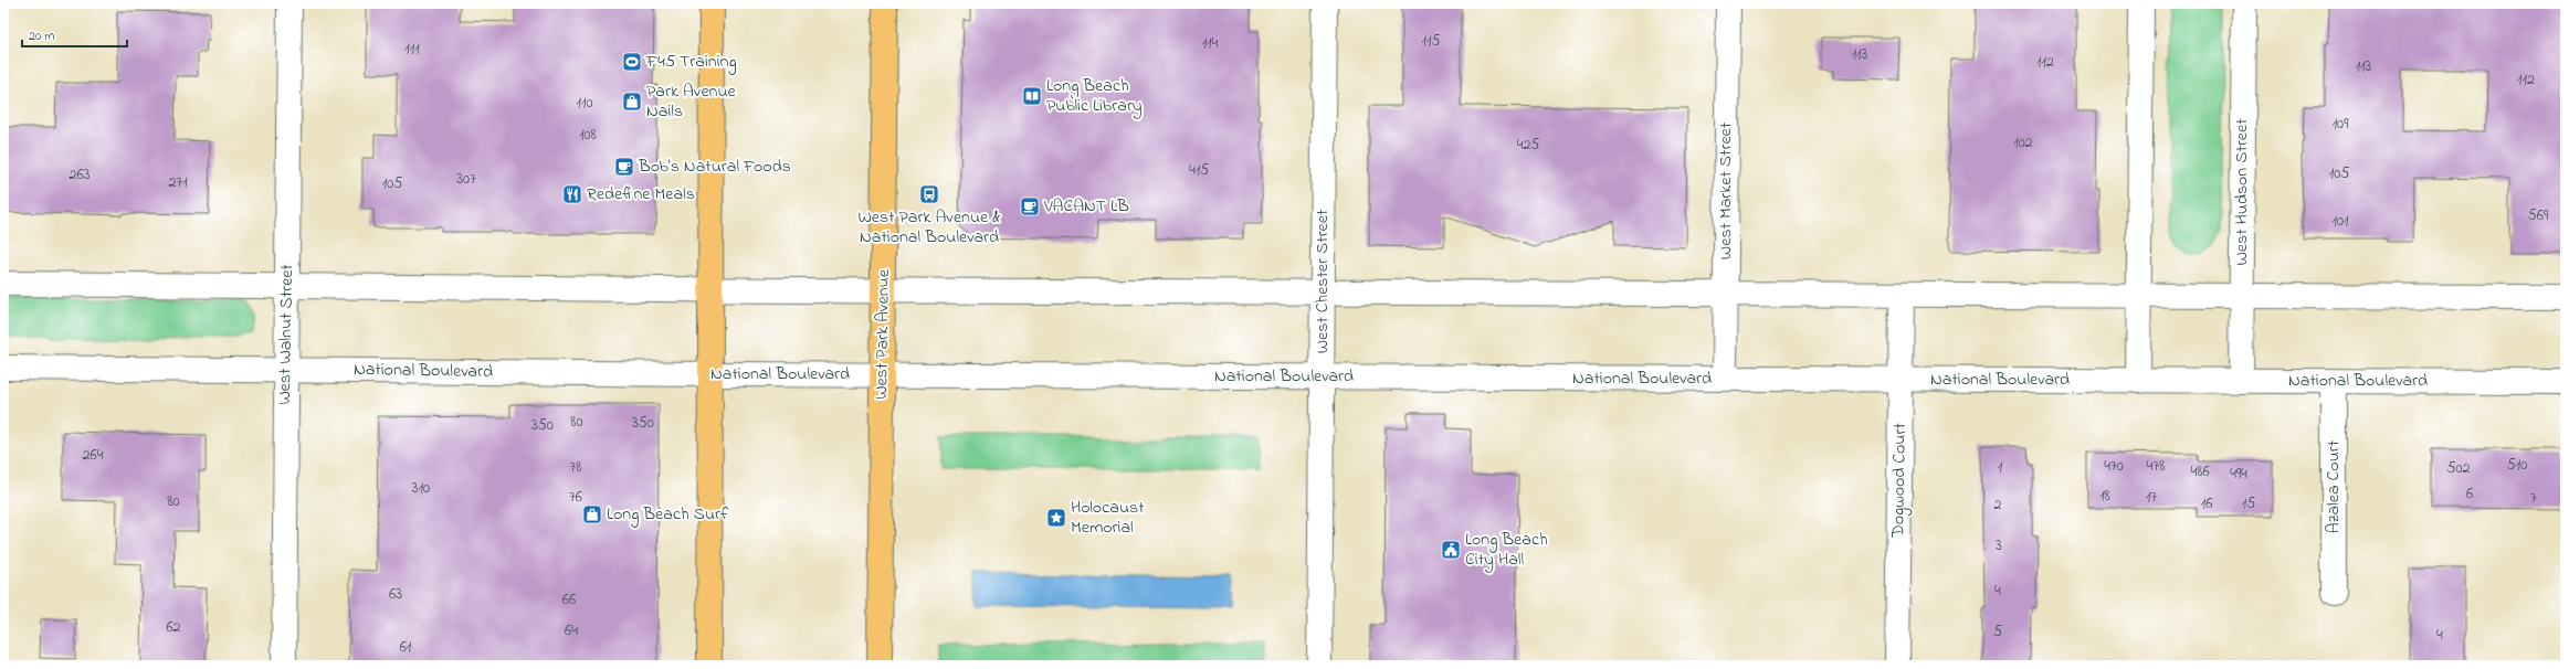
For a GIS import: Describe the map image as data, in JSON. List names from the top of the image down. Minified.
{"streets":{"highway":["West Park Avenue"],"street":["West Market Street","West Hudson Street","West Chester Street","West Walnut Street","National Boulevard","Dogwood Court","Azalea Court"]},"crossings":[["West Market Street","National Boulevard"],["West Hudson Street","National Boulevard"],["West Chester Street","National Boulevard"],["West Walnut Street","National Boulevard"],["West Park Avenue","National Boulevard"],["National Boulevard","Dogwood Court"],["National Boulevard","Azalea Court"]],"places":{"sports":["F45 Training"],"library":["Long Beach Public Library"],"shop":["Park Avenue Nails","Long Beach Surf"],"cafe":["Bob's Natural Foods","VACANT LB"],"restaurant":["Redefine Meals"],"bus stop":["West Park Avenue & National Boulevard"],"place":["Holocaust Memorial"],"public building":["Long Beach City Hall"]},"house_numbers":["115","114","111","113","112","113","112","110","109","108","102","425","415","105","263","307","271","105","569","101","80","350","350","264","510","470","478","78","1","502","486","494","310","6","18","76","17","7","80","16","15","2","3","4","63","66","62","64","5","4","61"],"scale_bar":"20 m"}
